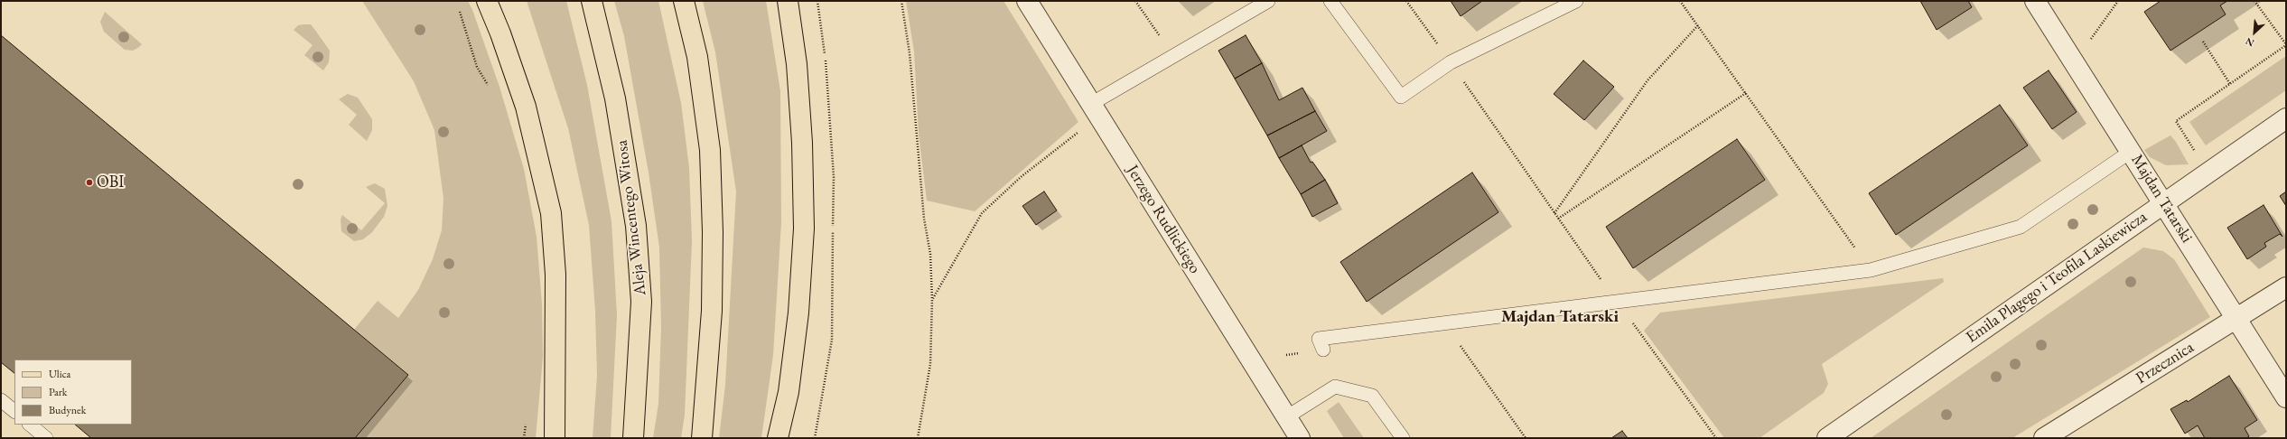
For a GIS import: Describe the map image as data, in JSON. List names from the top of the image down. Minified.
{"streets":{"main road":["Aleja Wincentego Witosa"],"street":["Majdan Tatarski","Jerzego Rudlickiego","Emila Plagego i Teofila Laskiewicza","Przecznica"]},"crossings":[["Majdan Tatarski","Emila Plagego i Teofila Laskiewicza"],["Majdan Tatarski","Przecznica"]],"districts":["Majdan Tatarski"],"places":["OBI"],"legend":["Ulica","Park","Budynek"],"north":"bottom left"}
